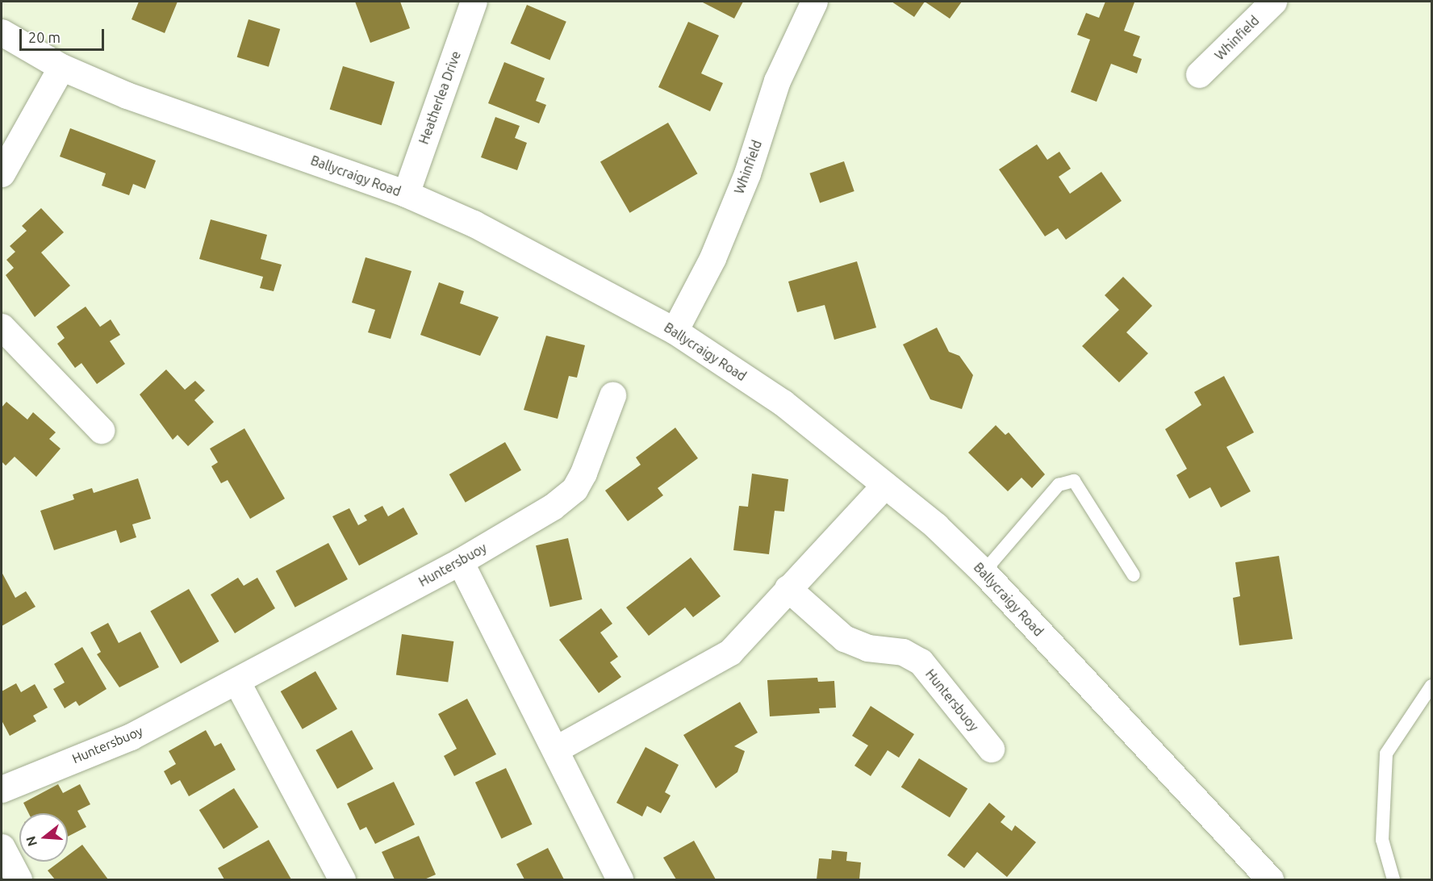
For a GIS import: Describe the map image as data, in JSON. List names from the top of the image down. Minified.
{"streets":{"street":["Whinfield","Heatherlea Drive","Ballycraigy Road","Huntersbuoy"]},"crossings":[["Whinfield","Ballycraigy Road"],["Heatherlea Drive","Ballycraigy Road"]],"scale_bar":"20 m","north":"left"}
